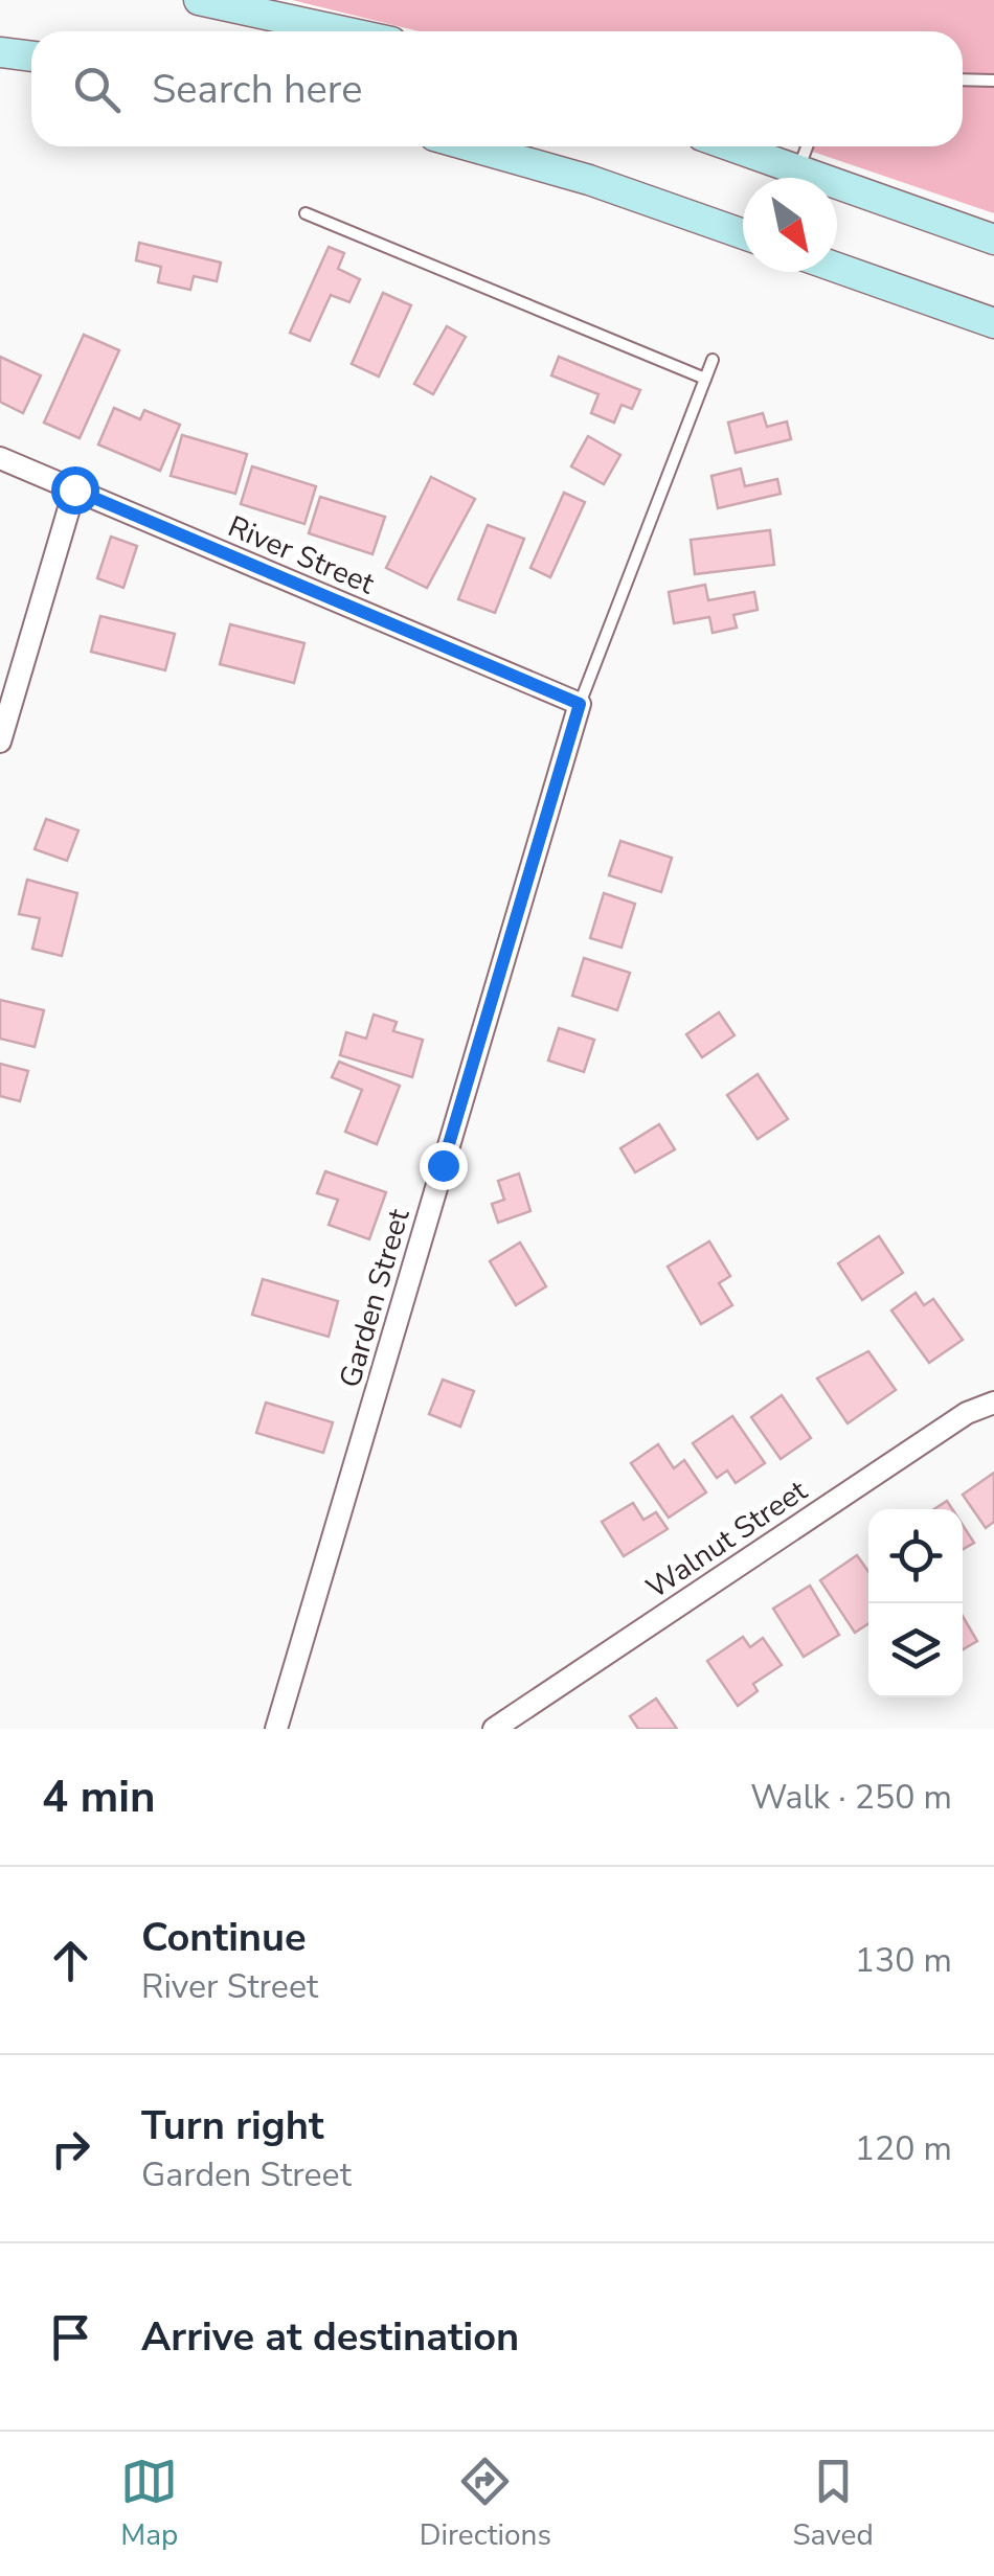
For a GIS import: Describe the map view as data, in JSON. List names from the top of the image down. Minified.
{"streets":{"street":["River Street","Garden Street","Walnut Street"]},"crossings":[["River Street","Garden Street"]],"north":"bottom right","page":{"search":"Search here","heading":["4 min","Walk · 250 m"],"list":[["Continue","River Street","130 m"],["Turn right","Garden Street","120 m"],"Arrive at destination"],"nav":["Map","Directions","Saved"]}}
